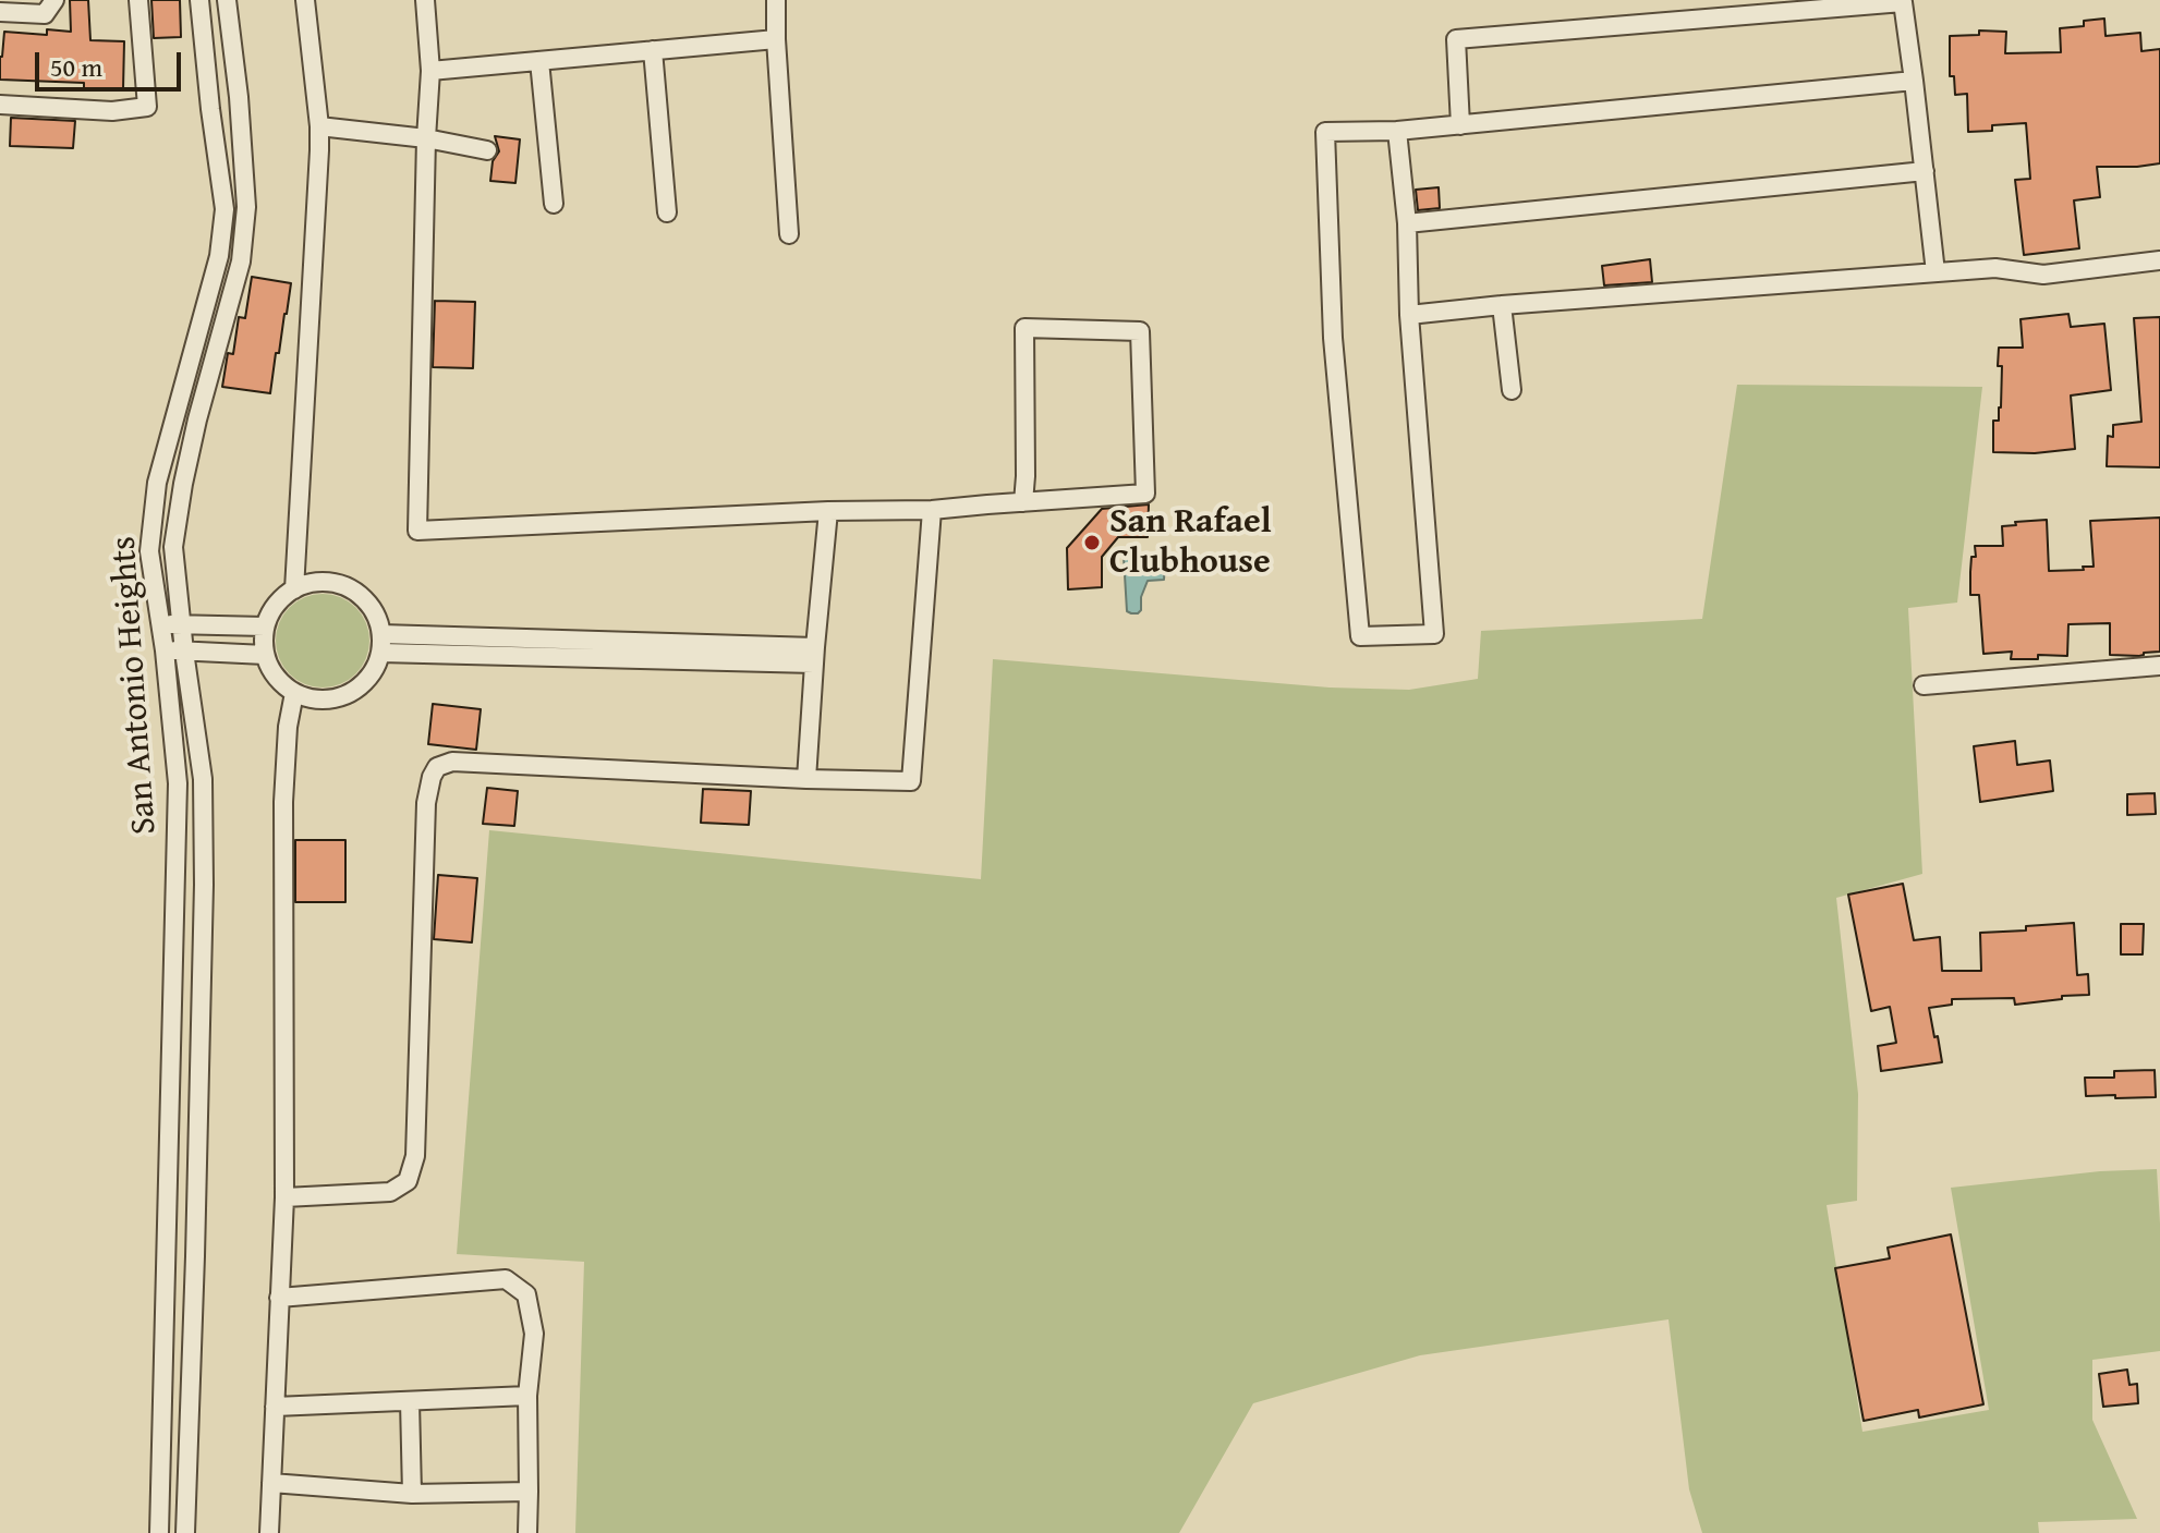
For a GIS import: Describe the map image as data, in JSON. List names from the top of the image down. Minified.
{"streets":{"street":["San Antonio Heights"]},"places":["San Rafael Clubhouse"],"scale_bar":"50 m"}
